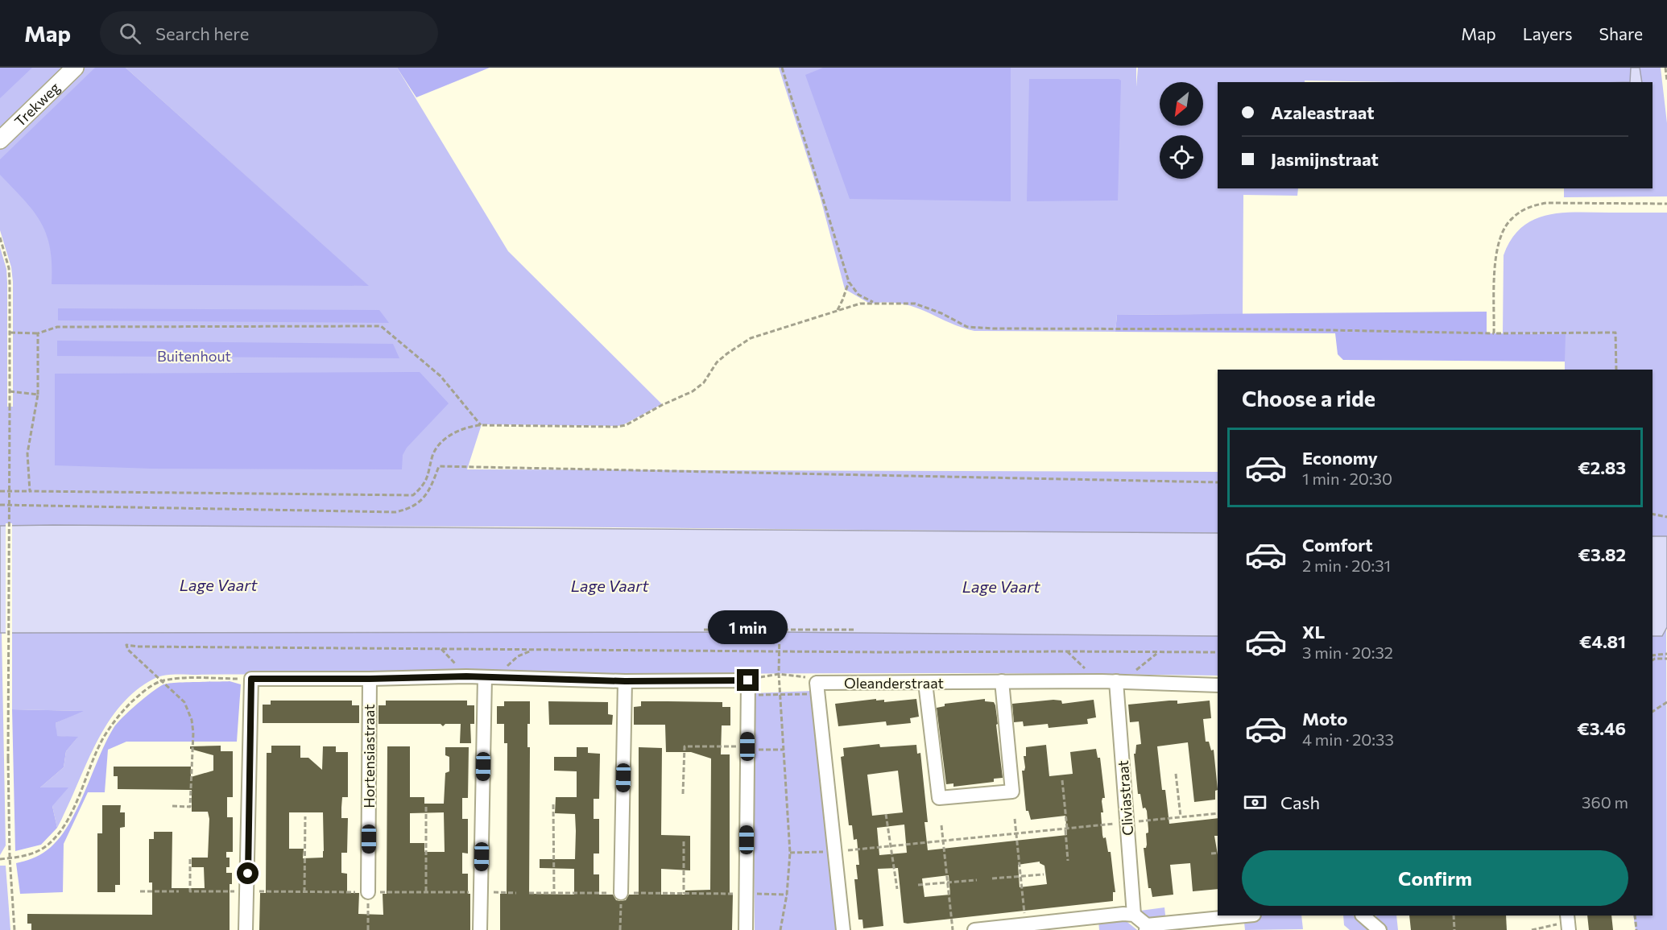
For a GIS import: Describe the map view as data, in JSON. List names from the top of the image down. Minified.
{"streets":{"street":["Trekweg","Oleanderstraat","Hortensiastraat","Cliviastraat"]},"crossings":[["Oleanderstraat","Cliviastraat"]],"water":["Lage Vaart"],"parks":["Buitenhout"],"north":"bottom left","page":{"header":"Map","search":"Search here","nav":["Map","Layers","Share"],"banner":["Azaleastraat","Jasmijnstraat"],"heading":"Choose a ride","list":[{"name":"Economy","note":"1 min · 20:30","value":"€2.83"},{"name":"Comfort","note":"2 min · 20:31","value":"€3.82"},{"name":"XL","note":"3 min · 20:32","value":"€4.81"},{"name":"Moto","note":"4 min · 20:33","value":"€3.46"}],"bubble":"1 min","pay":["Cash","360 m"],"buttons":"Confirm"}}
